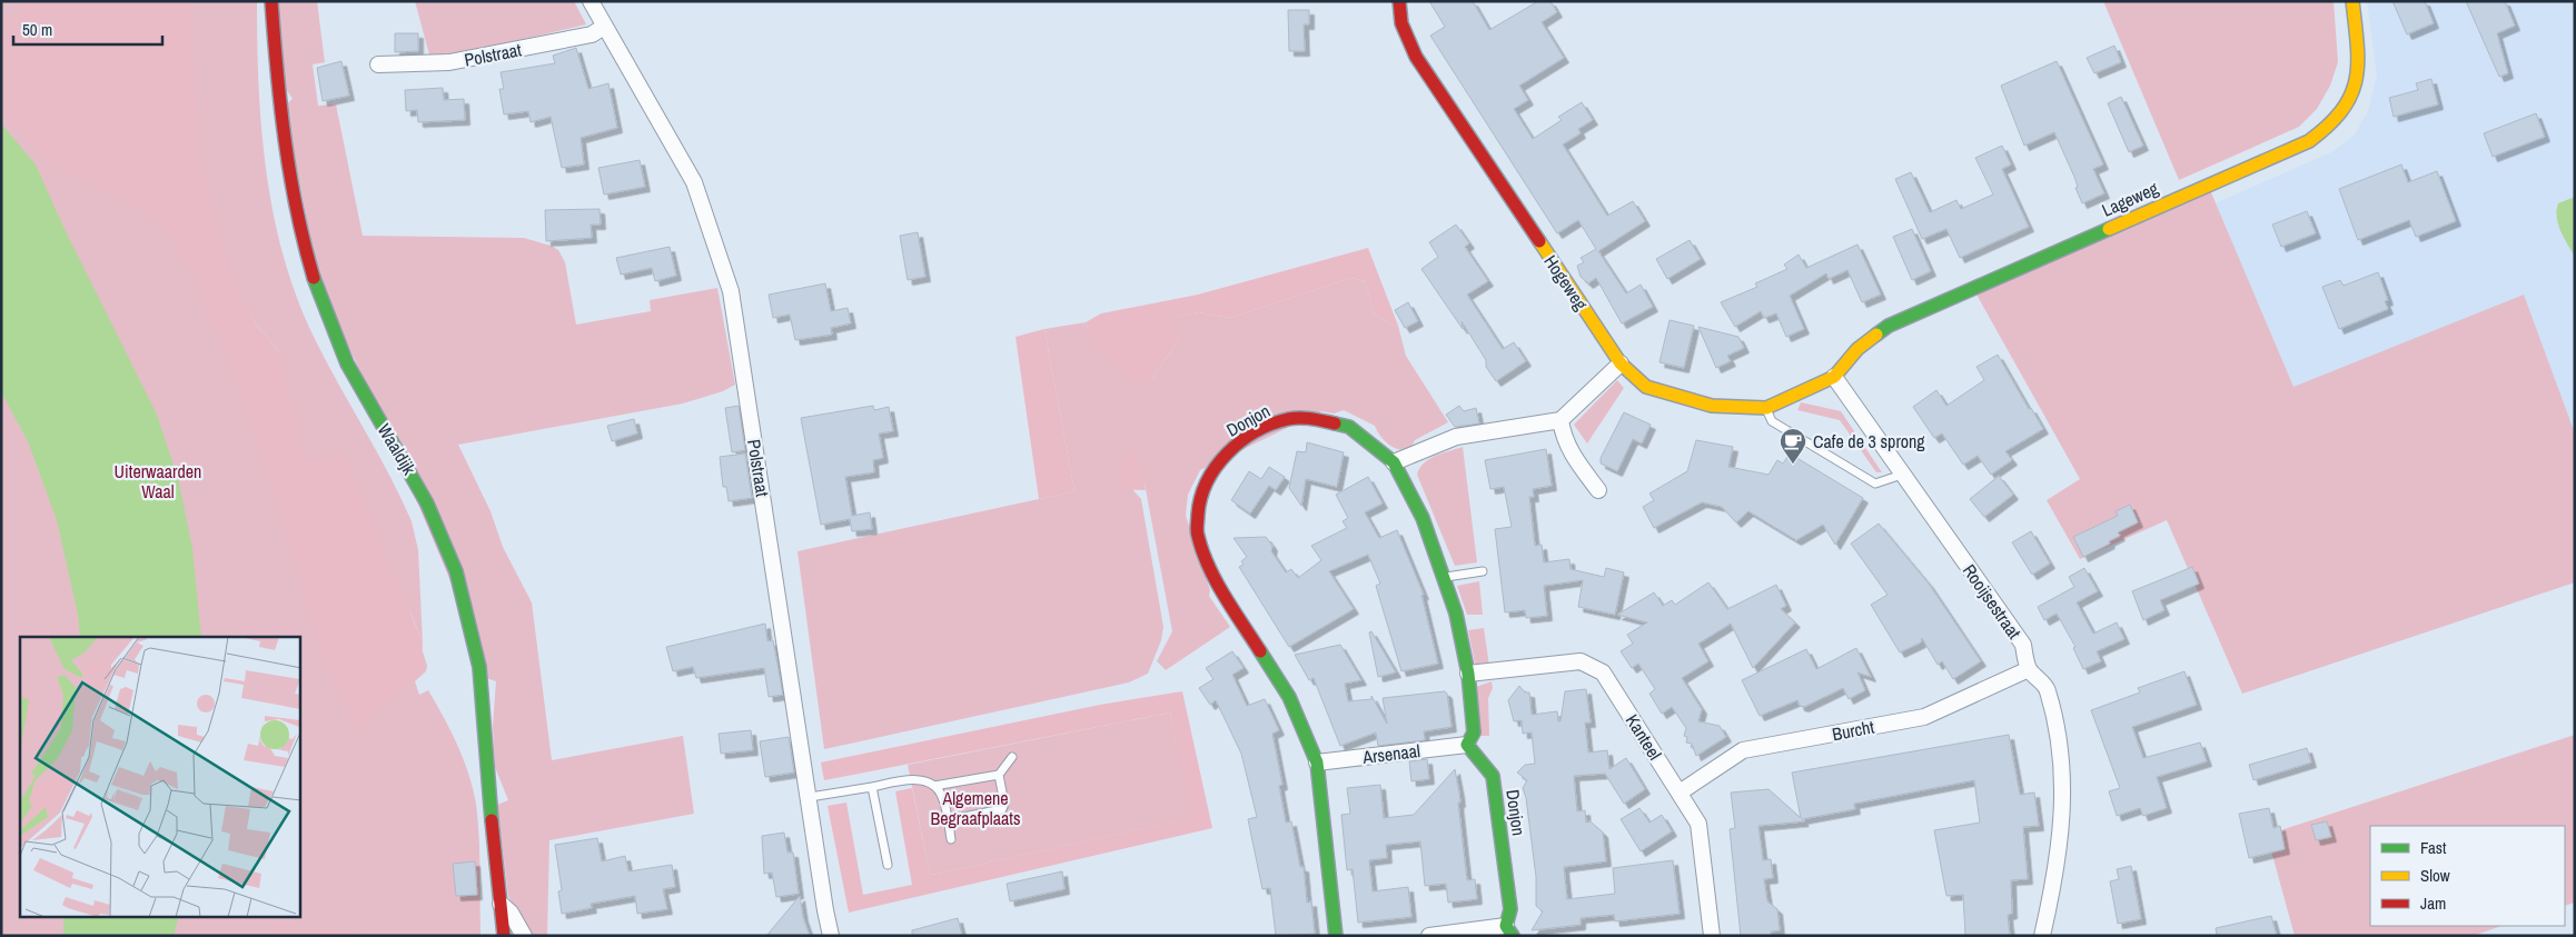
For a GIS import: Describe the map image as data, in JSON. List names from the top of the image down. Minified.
{"streets":{"street":["Polstraat","Lageweg","Hogeweg","Donjon","Waaldijk","Rooijsestraat","Burcht","Kanteel","Arsenaal"]},"crossings":[["Lageweg","Hogeweg"],["Lageweg","Rooijsestraat"],["Hogeweg","Rooijsestraat"],["Donjon","Kanteel"],["Donjon","Arsenaal"],["Rooijsestraat","Burcht"],["Burcht","Kanteel"]],"parks":["Uiterwaarden Waal","Algemene Begraafplaats"],"places":{"cafe":["Cafe de 3 sprong"]},"legend":["Fast","Slow","Jam"],"scale_bar":"50 m"}
